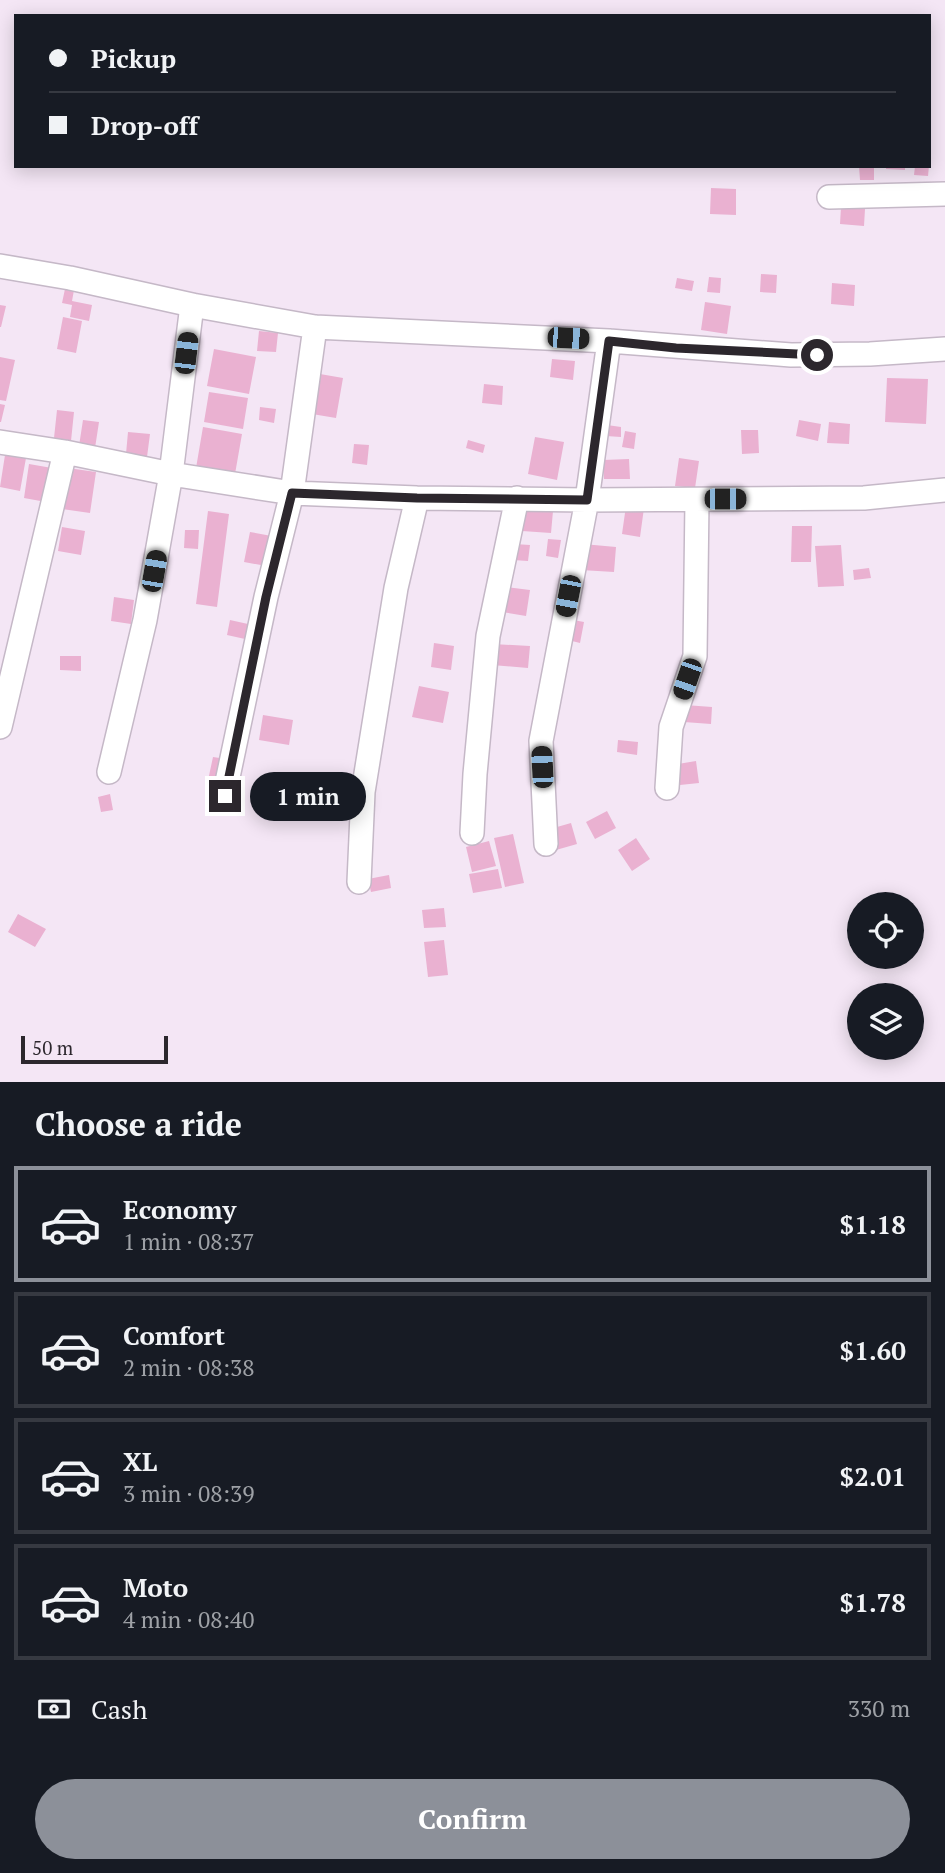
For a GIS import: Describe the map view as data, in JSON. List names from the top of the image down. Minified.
{"scale_bar":"50 m","page":{"banner":["Pickup","Drop-off"],"bubble":"1 min","scale":"50 m","heading":"Choose a ride","list":[{"name":"Economy","note":"1 min · 08:37","value":"$1.18"},{"name":"Comfort","note":"2 min · 08:38","value":"$1.60"},{"name":"XL","note":"3 min · 08:39","value":"$2.01"},{"name":"Moto","note":"4 min · 08:40","value":"$1.78"}],"pay":["Cash","330 m"],"buttons":"Confirm"}}
